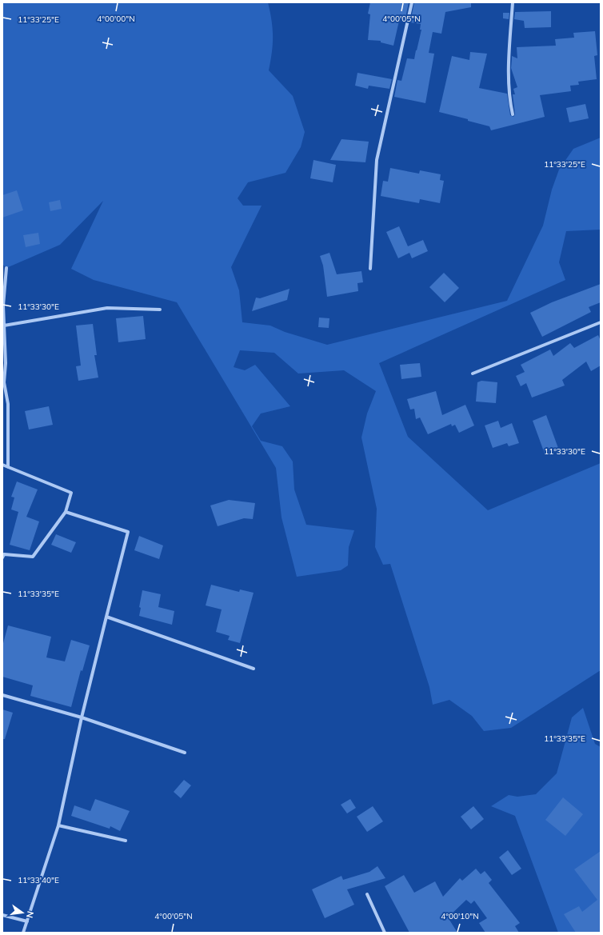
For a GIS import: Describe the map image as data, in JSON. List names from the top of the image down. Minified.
{"north":"right","coordinates":["4°00'00\"N","4°00'05\"N","11°33'25\"E","11°33'30\"E","11°33'35\"E","11°33'40\"E","4°00'10\"N"]}
